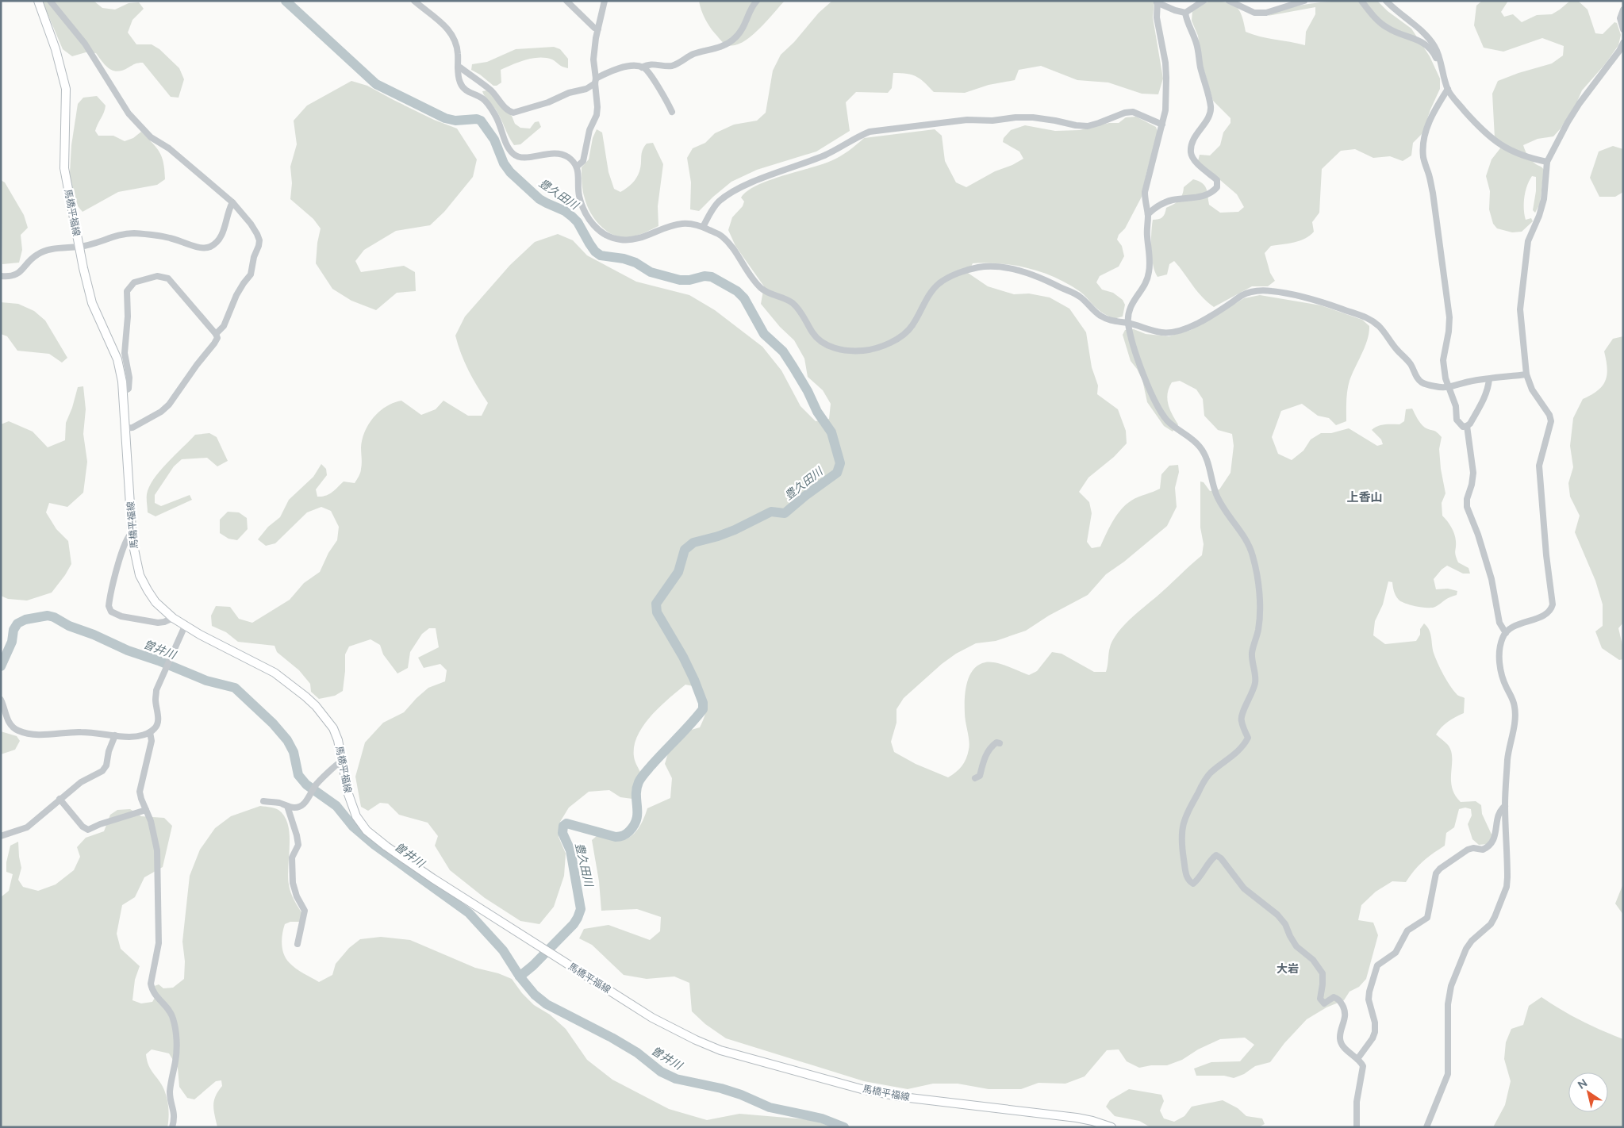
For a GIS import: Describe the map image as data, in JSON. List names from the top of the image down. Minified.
{"streets":{"main road":["馬橋平福線"]},"districts":["上香山","大岩"],"water":["豊久田川","曽井川"],"north":"top left"}
